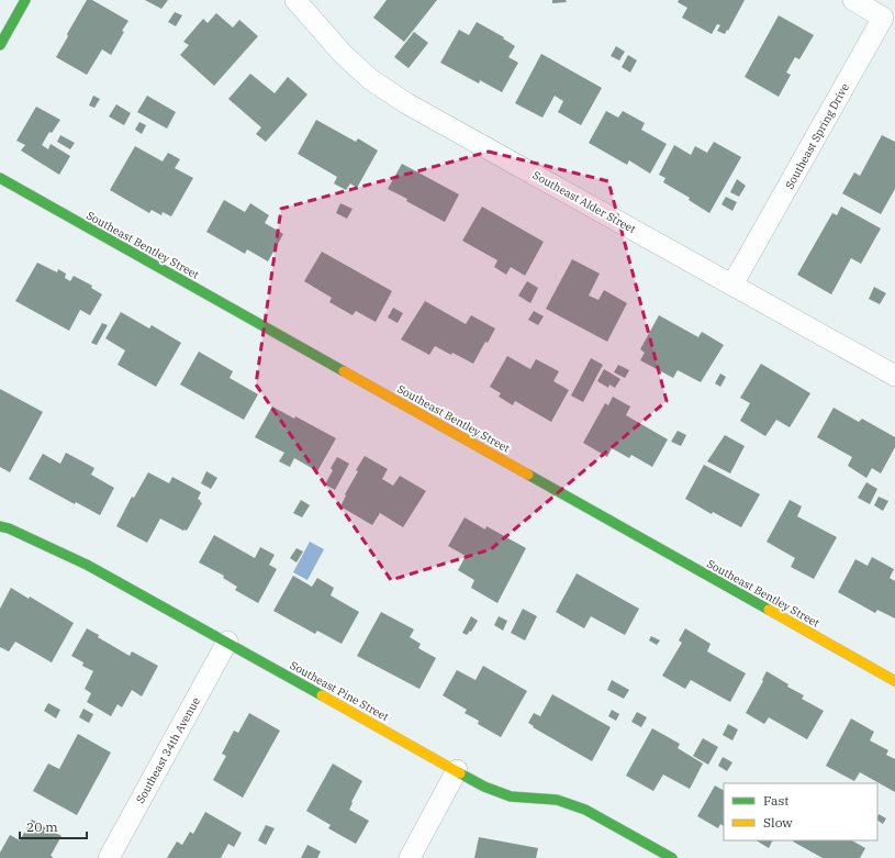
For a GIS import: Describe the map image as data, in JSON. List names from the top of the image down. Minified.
{"streets":{"street":["Southeast Spring Drive","Southeast Alder Street","Southeast Bentley Street","Southeast Pine Street","Southeast 34th Avenue"]},"crossings":[["Southeast Spring Drive","Southeast Alder Street"],["Southeast Pine Street","Southeast 34th Avenue"]],"legend":["Fast","Slow"],"scale_bar":"20 m"}
